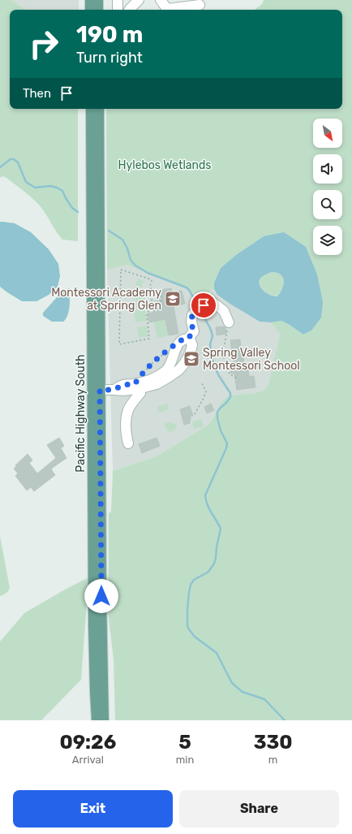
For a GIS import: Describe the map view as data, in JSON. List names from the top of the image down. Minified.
{"streets":{"main road":["Pacific Highway South"]},"parks":["Hylebos Wetlands"],"places":{"school or university":["Montessori Academy at Spring Glen","Spring Valley Montessori School"]},"north":"bottom right","page":{"turn":["190 m","Turn right"],"then":"Then","eta":["09:26","Arrival","5","min","330","m"],"buttons":["Exit","Share"]}}
